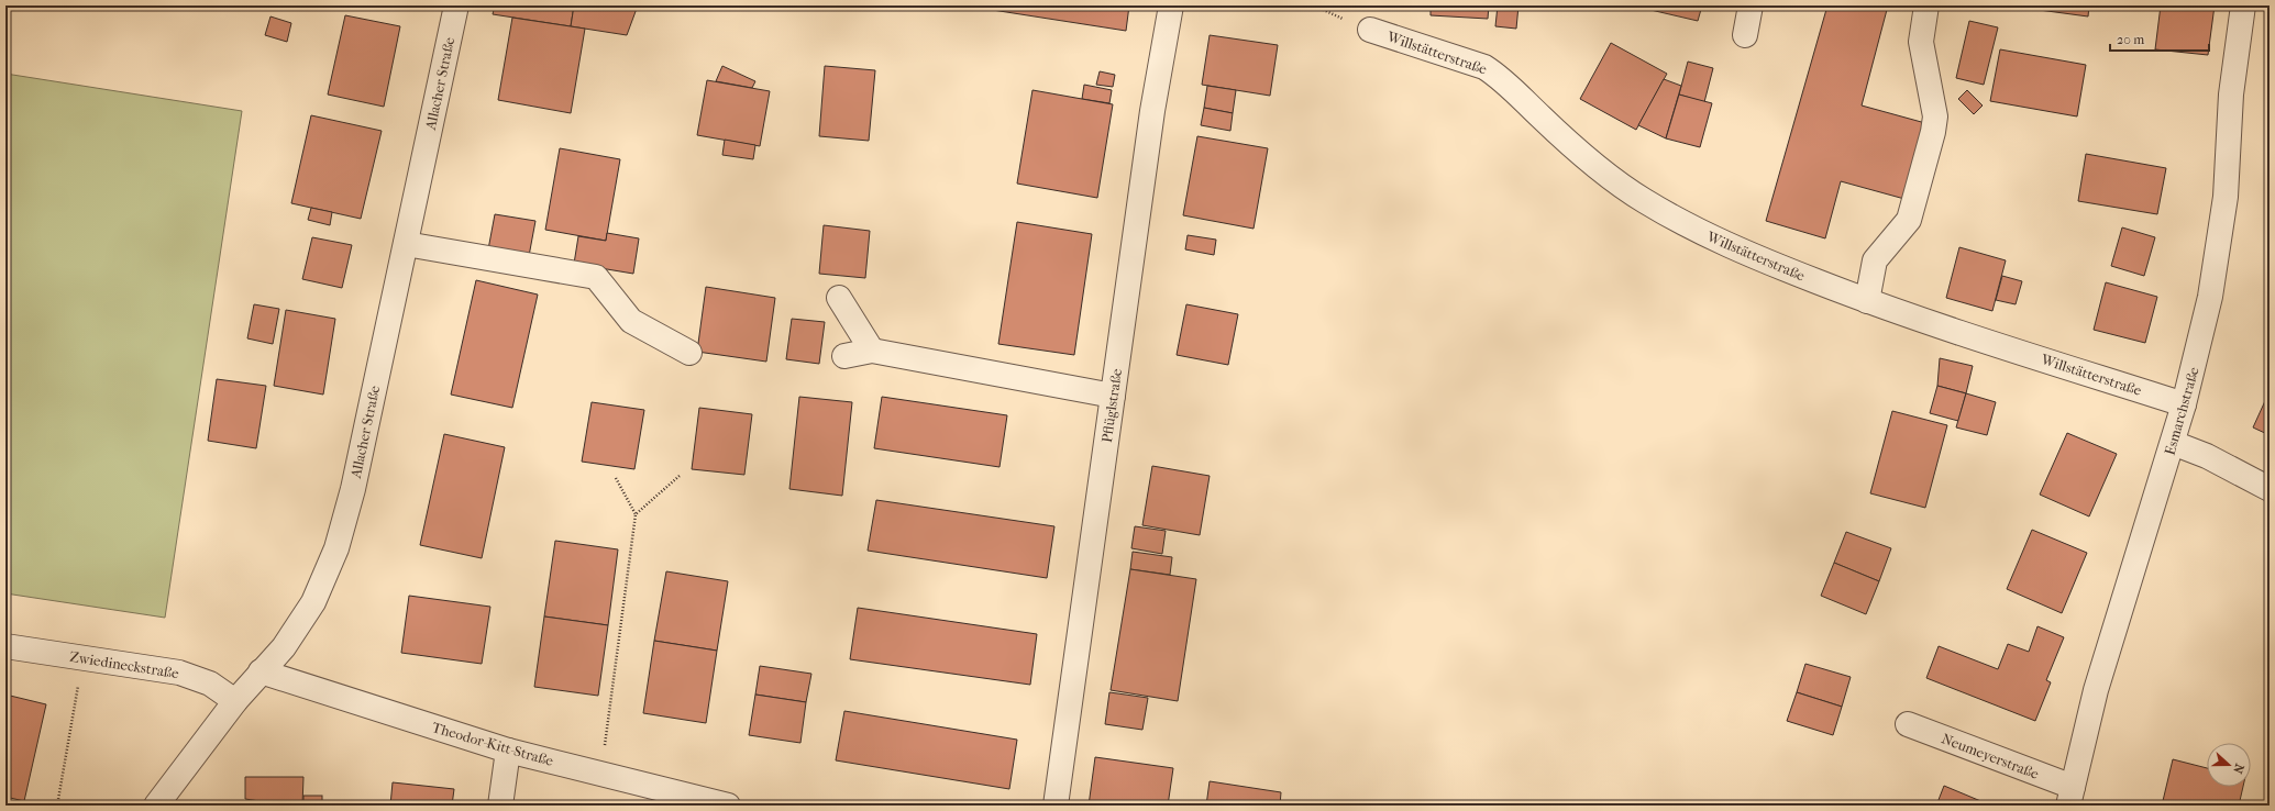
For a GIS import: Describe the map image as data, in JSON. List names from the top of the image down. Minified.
{"streets":{"street":["Willstätterstraße","Allacher Straße","Pflüglstraße","Esmarchstraße","Zwiedineckstraße","Theodor-Kitt-Straße","Neumeyerstraße"]},"crossings":[["Willstätterstraße","Esmarchstraße"],["Allacher Straße","Zwiedineckstraße"],["Allacher Straße","Theodor-Kitt-Straße"],["Esmarchstraße","Neumeyerstraße"]],"scale_bar":"20 m","north":"right"}
